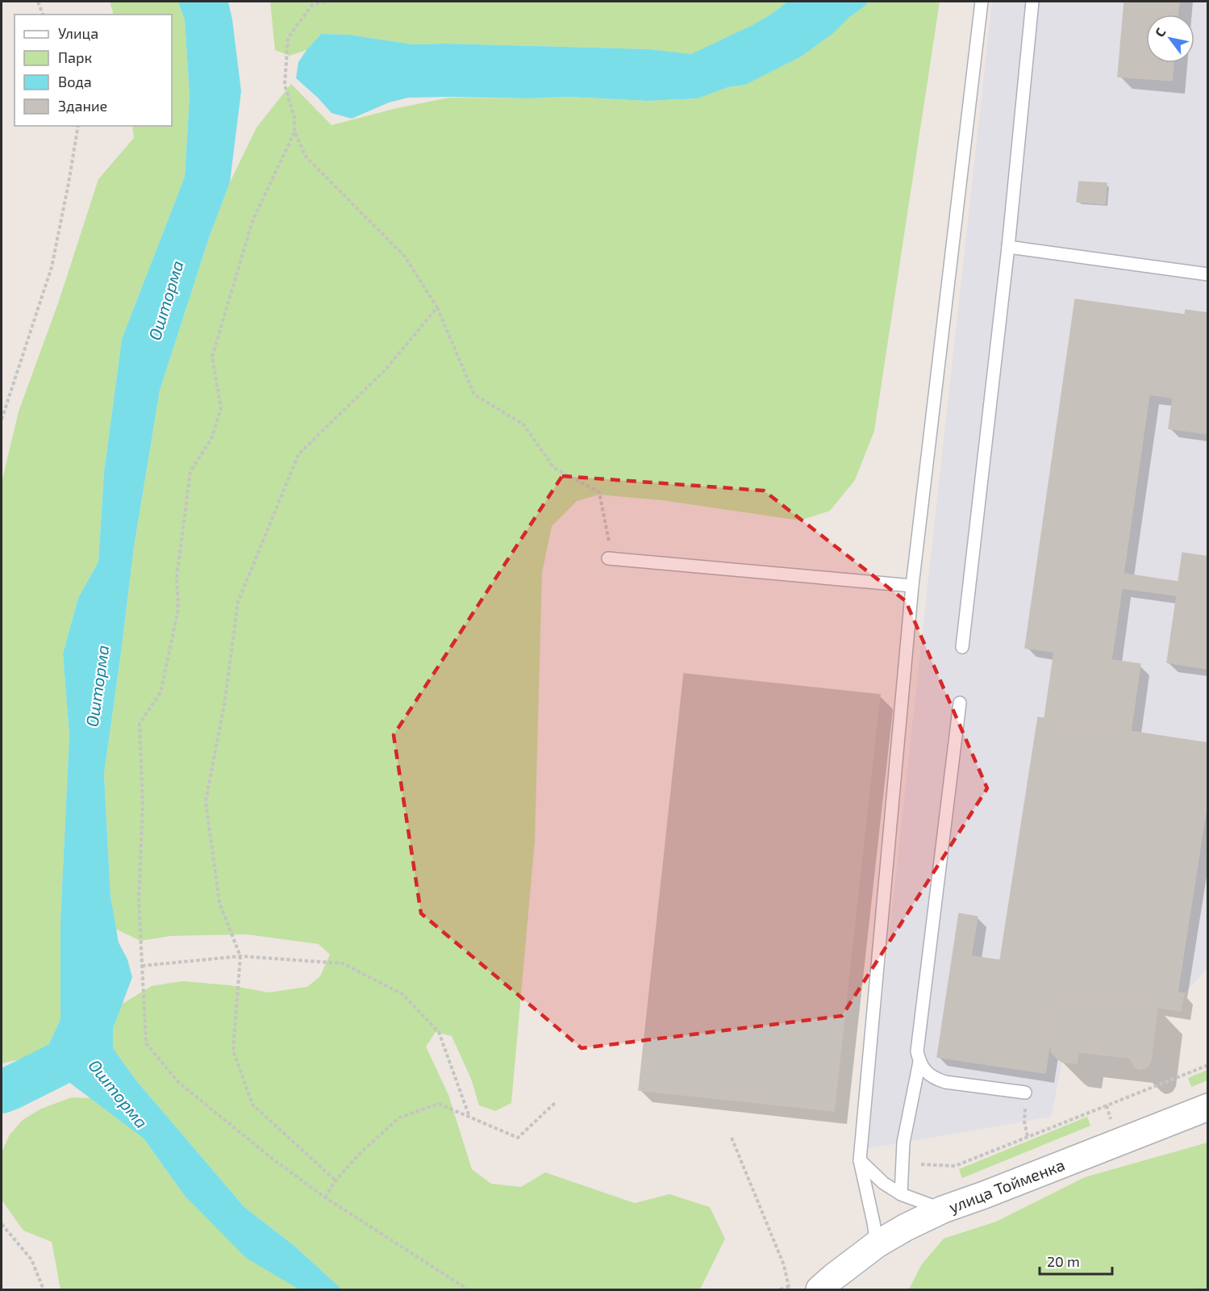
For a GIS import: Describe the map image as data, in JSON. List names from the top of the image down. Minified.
{"streets":{"street":["улица Тойменка"]},"water":["Ошторма"],"legend":["Улица","Парк","Вода","Здание"],"scale_bar":"20 m","north":"top left"}
